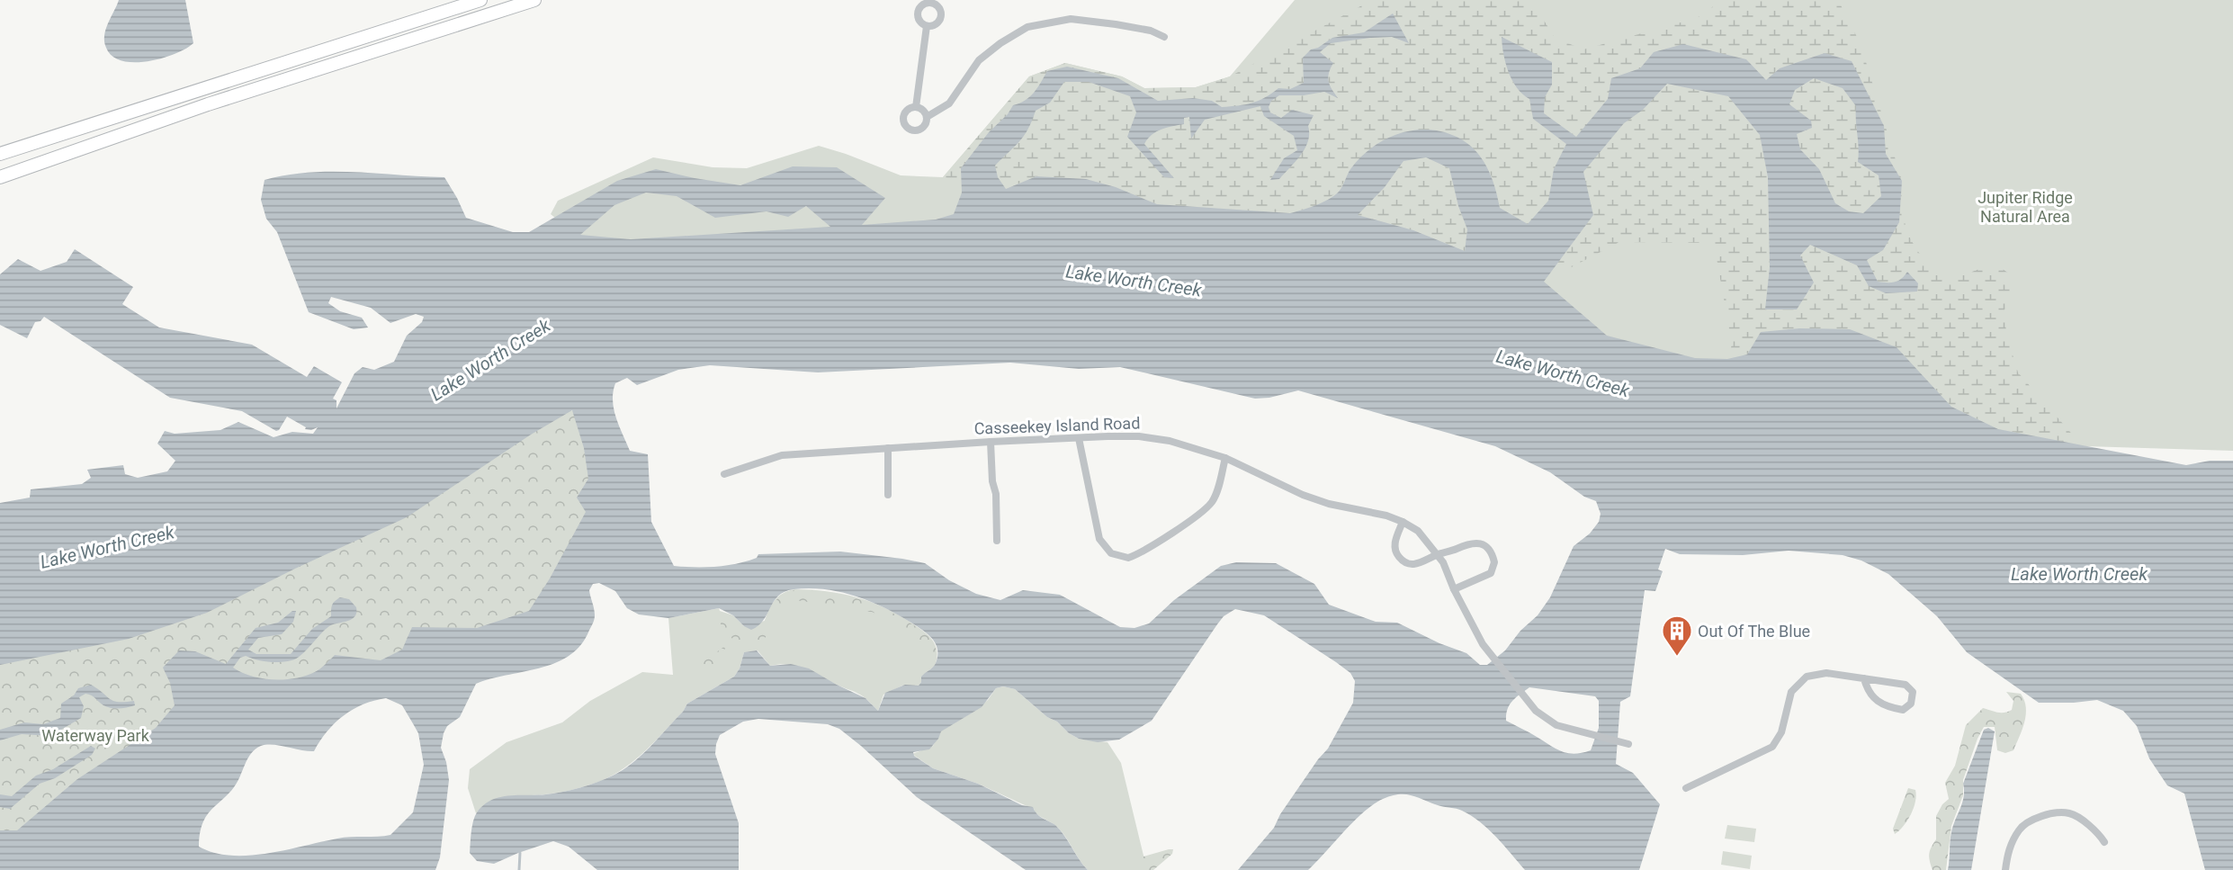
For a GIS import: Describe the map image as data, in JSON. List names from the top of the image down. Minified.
{"streets":{"street":["Casseekey Island Road"]},"water":["Lake Worth Creek"],"parks":["Jupiter Ridge Natural Area","Waterway Park"],"places":{"building":["Out Of The Blue"]}}
